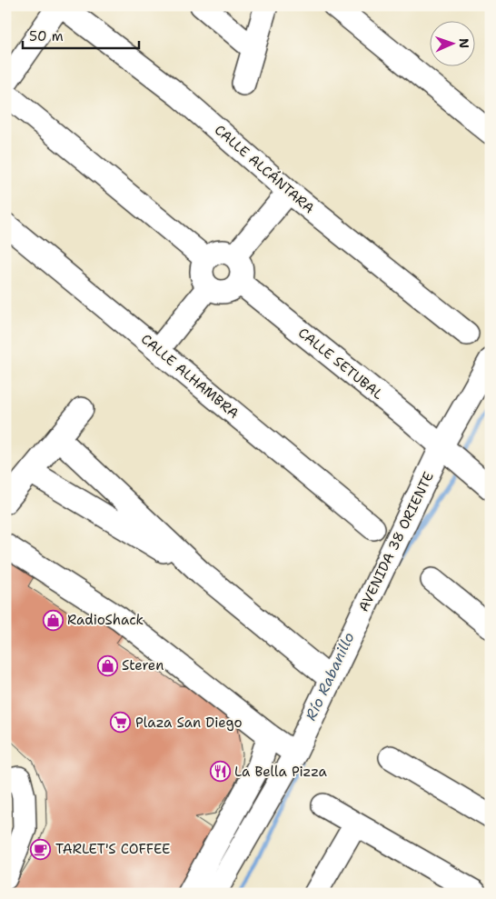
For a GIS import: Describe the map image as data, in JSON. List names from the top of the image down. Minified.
{"streets":{"street":["CALLE ALCÁNTARA","CALLE SETUBAL","CALLE ALHAMBRA","AVENIDA 38 ORIENTE"]},"crossings":[["CALLE SETUBAL","AVENIDA 38 ORIENTE"]],"water":["Río Rabanillo"],"places":{"shop":["RadioShack","Steren"],"supermarket":["Plaza San Diego"],"restaurant":["La Bella Pizza"],"cafe":["TARLET'S COFFEE"]},"scale_bar":"50 m","north":"right"}
